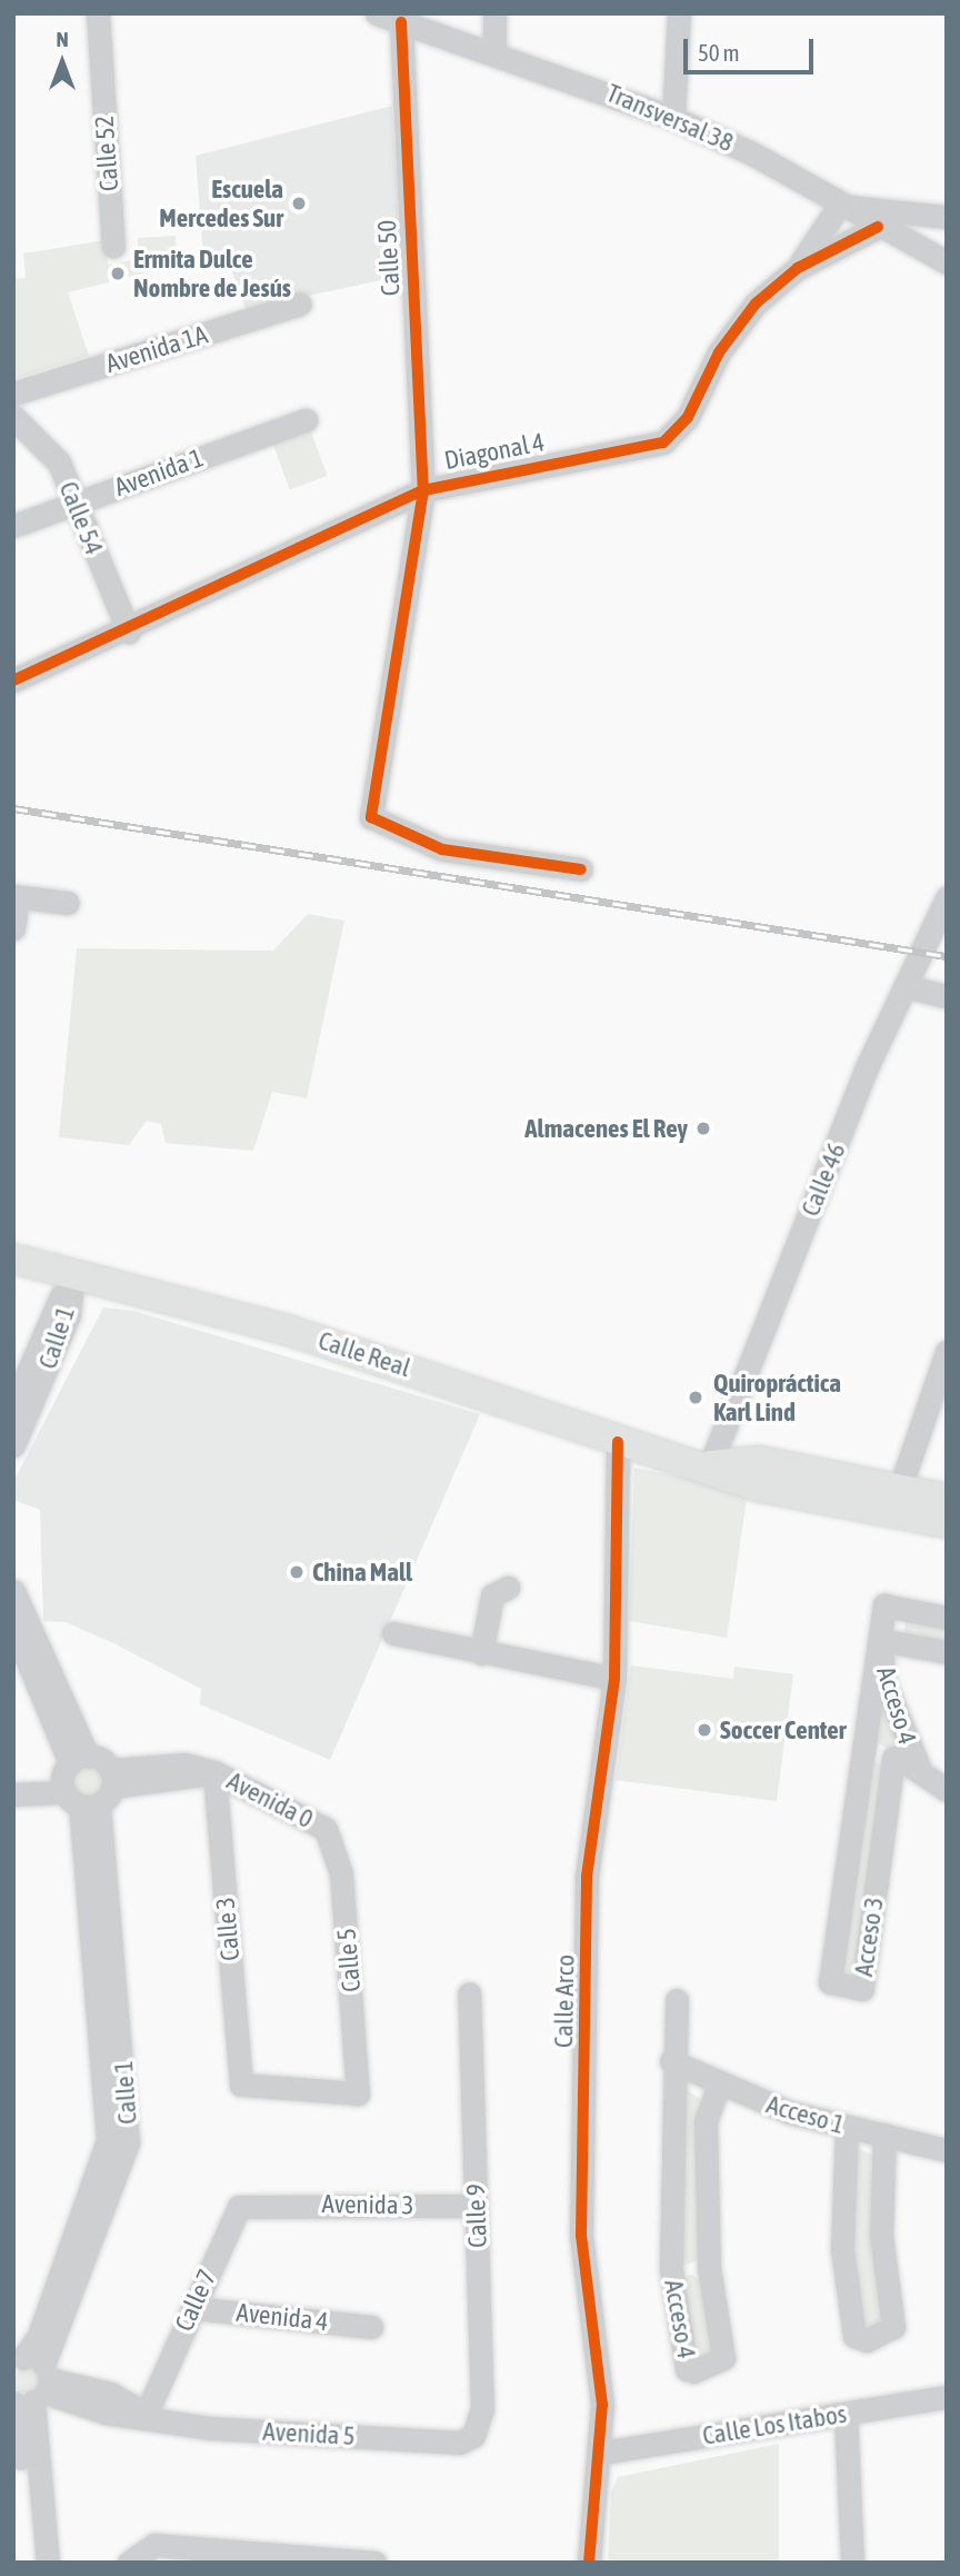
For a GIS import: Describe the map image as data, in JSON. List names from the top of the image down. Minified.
{"streets":{"main road":["Calle Real"],"street":["Transversal 38","Calle 52","Calle 50","Avenida 1A","Diagonal 4","Avenida 1","Calle 54","Calle 46","Calle 1","Acceso 4","Avenida 0","Calle 3","Acceso 3","Calle 5","Calle Arco","Acceso 1","Avenida 3","Calle 9","Calle 7","Avenida 4","Calle Los Itabos","Avenida 5"]},"crossings":[["Transversal 38","Calle 50"],["Transversal 38","Diagonal 4"],["Calle 50","Diagonal 4"],["Diagonal 4","Calle 54"],["Avenida 1","Calle 54"],["Calle 46","Calle Real"],["Calle 1","Calle Real"],["Calle 1","Avenida 0"],["Calle Real","Calle Arco"],["Acceso 4","Acceso 3"],["Acceso 4","Acceso 1"],["Avenida 0","Calle 3"],["Avenida 0","Calle 5"],["Calle 3","Calle 5"],["Calle Arco","Calle Los Itabos"],["Avenida 3","Calle 9"],["Avenida 3","Calle 7"],["Calle 9","Avenida 5"],["Calle 7","Avenida 4"],["Calle 7","Avenida 5"]],"places":["Escuela Mercedes Sur","Ermita Dulce Nombre de Jesús","Almacenes El Rey","Quiropráctica Karl Lind","China Mall","Soccer Center"],"scale_bar":"50 m","north":"top"}
